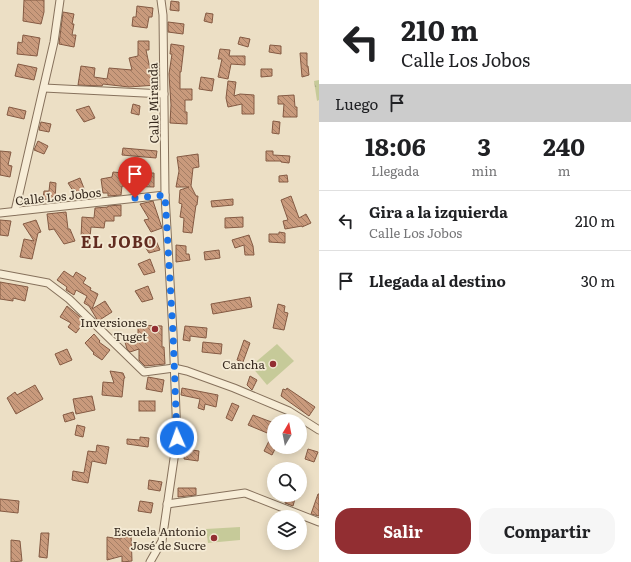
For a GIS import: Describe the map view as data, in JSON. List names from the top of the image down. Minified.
{"streets":{"street":["Calle Miranda","Calle Los Jobos"]},"crossings":[["Calle Miranda","Calle Los Jobos"]],"districts":["EL JOBO"],"places":["Inversiones Tuget","Cancha","Escuela Antonio José de Sucre"],"north":"top","page":{"turn":["210 m","Calle Los Jobos"],"then":"Luego","eta":["18:06","Llegada","3","min","240","m"],"list":[{"name":"Gira a la izquierda","note":"Calle Los Jobos","value":"210 m"},{"name":"Llegada al destino","value":"30 m"}],"buttons":["Salir","Compartir"]}}
